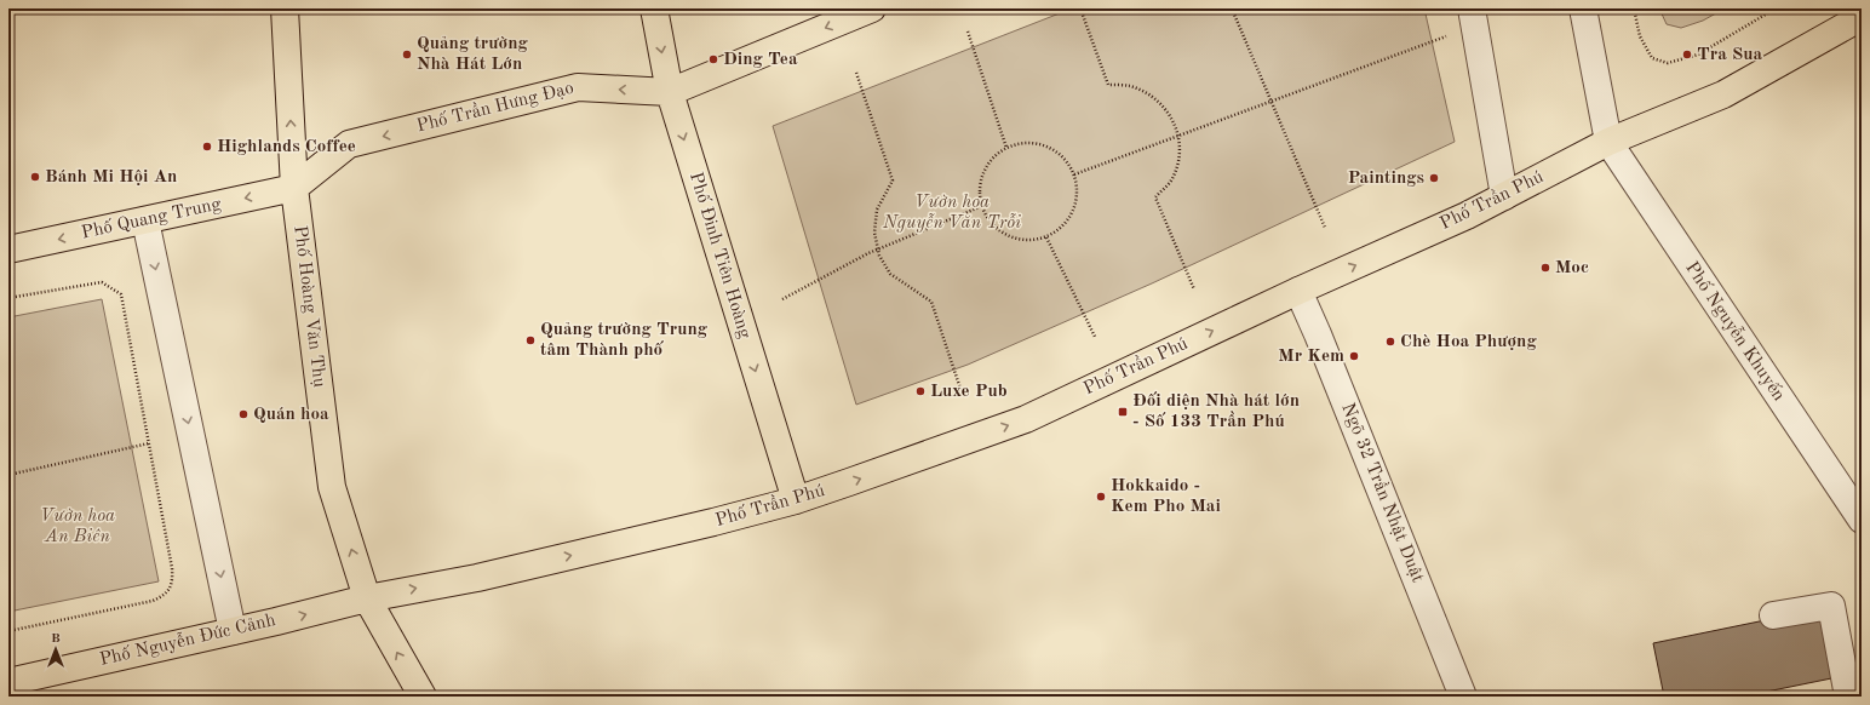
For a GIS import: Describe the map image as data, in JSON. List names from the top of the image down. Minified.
{"streets":{"main road":["Phố Trần Hưng Đạo","Phố Trần Phú","Phố Quang Trung","Phố Đinh Tiên Hoàng","Phố Hoàng Văn Thụ","Phố Nguyễn Đức Cảnh"],"street":["Phố Nguyễn Khuyến","Ngõ 32 Trần Nhật Duật"]},"crossings":[["Phố Trần Hưng Đạo","Phố Quang Trung"],["Phố Trần Hưng Đạo","Phố Đinh Tiên Hoàng"],["Phố Trần Hưng Đạo","Phố Hoàng Văn Thụ"],["Phố Trần Phú","Phố Đinh Tiên Hoàng"],["Phố Trần Phú","Phố Hoàng Văn Thụ"],["Phố Trần Phú","Phố Nguyễn Khuyến"],["Phố Trần Phú","Ngõ 32 Trần Nhật Duật"],["Phố Trần Phú","Phố Nguyễn Đức Cảnh"],["Phố Quang Trung","Phố Hoàng Văn Thụ"],["Phố Hoàng Văn Thụ","Phố Nguyễn Đức Cảnh"]],"one_way":["Phố Trần Hưng Đạo","Phố Trần Phú","Phố Quang Trung","Phố Đinh Tiên Hoàng","Phố Hoàng Văn Thụ","Phố Nguyễn Đức Cảnh"],"parks":["Vườn hoa Nguyễn Văn Trỗi","Vườn hoa An Biên"],"places":{"other":["Quảng trường Nhà Hát Lớn","Tra Sua","Ding Tea","Highlands Coffee","Bánh Mi Hội An","Paintings","Moc","Quảng trường Trung tâm Thành phố","Chè Hoa Phượng","Mr Kem","Luxe Pub","Quán hoa","Hokkaido - Kem Pho Mai"],"transit":["Đối diện Nhà hát lớn - Số 133 Trần Phú"]},"north":"top"}
